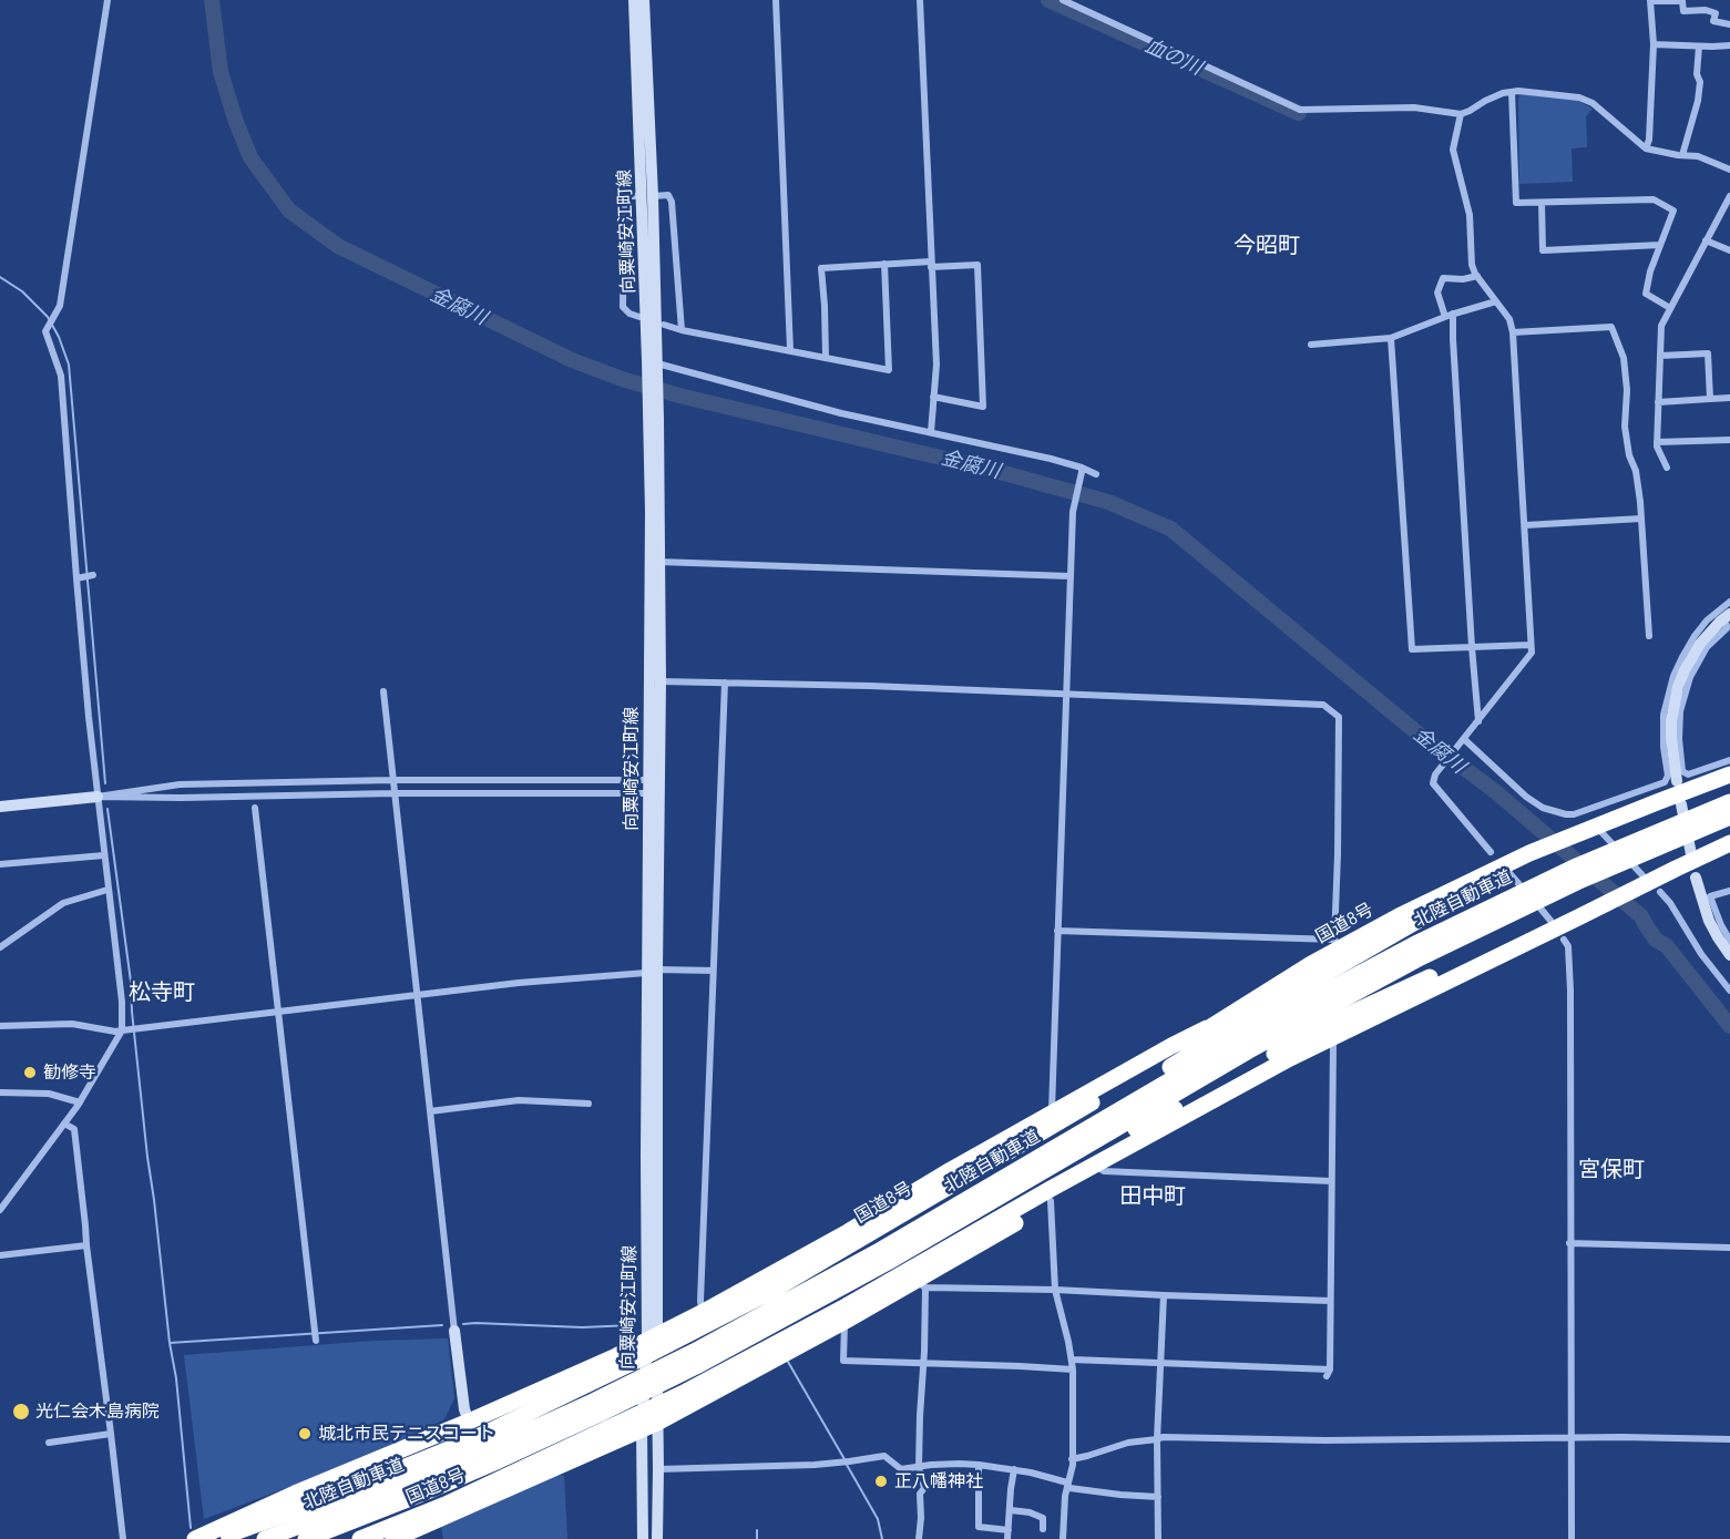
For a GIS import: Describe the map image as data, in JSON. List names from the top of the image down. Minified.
{"streets":{"highway":["北陸自動車道","国道8号"],"main road":["向粟崎安江町線"]},"districts":["今昭町","松寺町","宮保町","田中町"],"water":["血の川","金腐川"],"places":["勧修寺","光仁会木島病院","城北市民テニスコート","正八幡神社"]}
